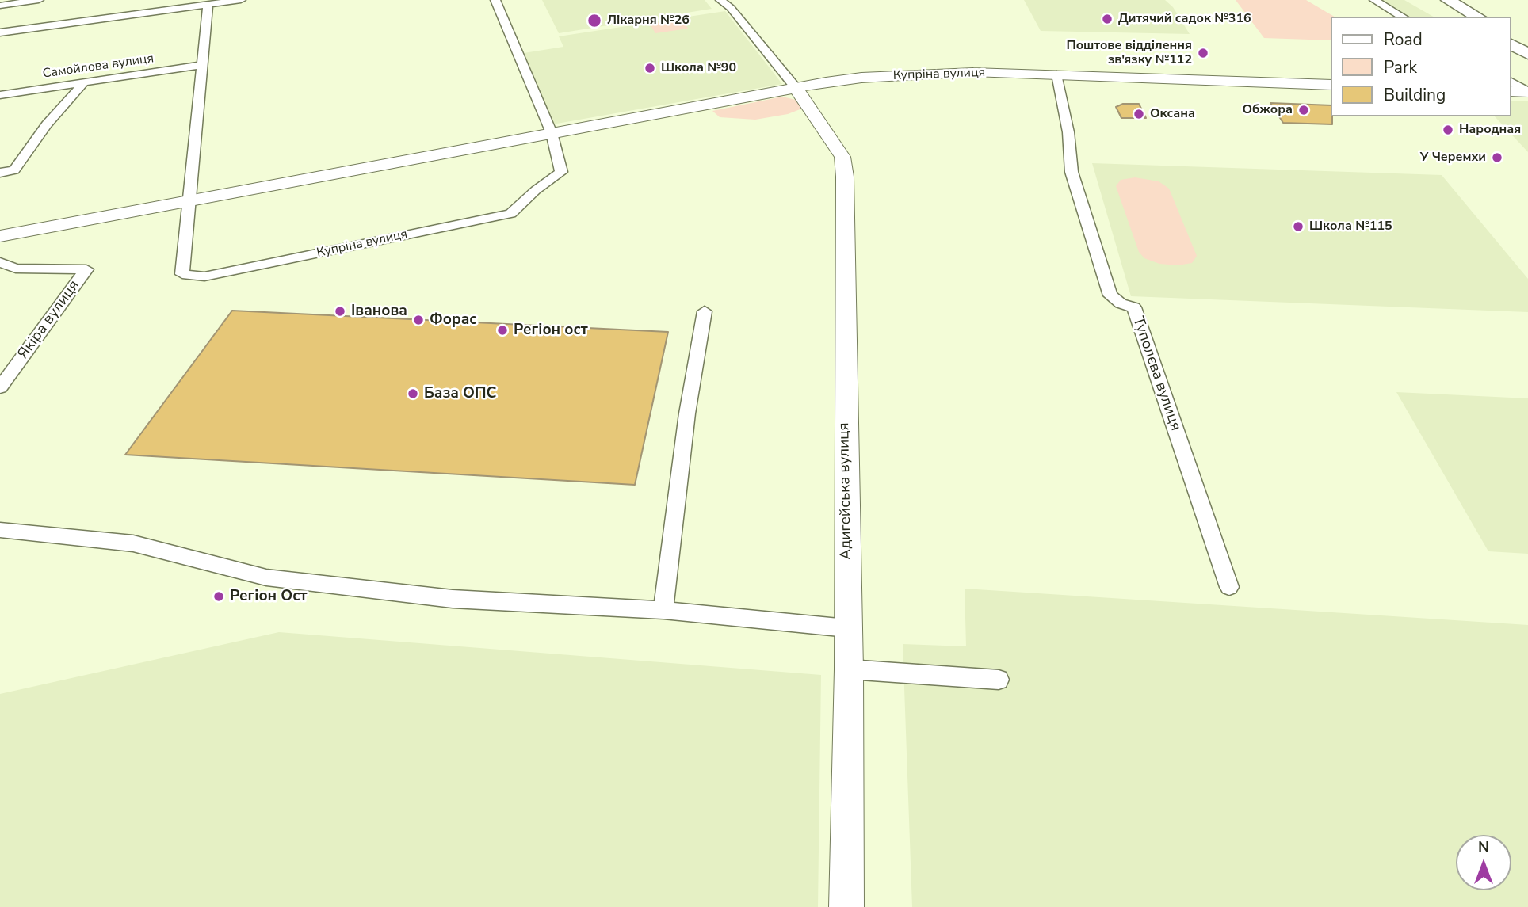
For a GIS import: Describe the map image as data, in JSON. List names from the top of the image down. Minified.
{"streets":{"main road":["Купріна вулиця","Адигейська вулиця"],"street":["Самойлова вулиця","Якіра вулиця","Туполєва вулиця"]},"crossings":[["Самойлова вулиця","Купріна вулиця"],["Купріна вулиця","Туполєва вулиця"],["Купріна вулиця","Адигейська вулиця"]],"places":["Дитячий садок №316","Лікарня №26","Поштове відділення зв'язку №112","Школа №90","Обжора","Оксана","Народная","У Черемхи","Школа №115","Іванова","Форас","Регіон ост","База ОПС","Регіон Ост"],"legend":["Road","Park","Building"],"north":"top"}
